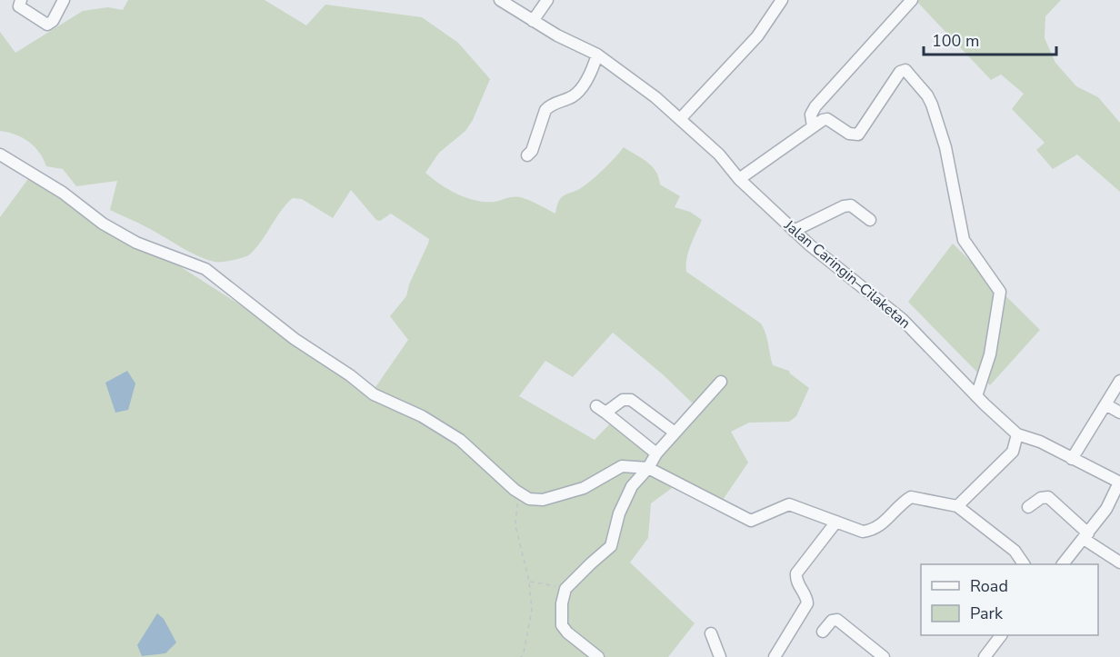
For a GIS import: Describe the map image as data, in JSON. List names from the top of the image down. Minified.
{"streets":{"street":["Jalan Caringin–Cilaketan"]},"legend":["Road","Park"],"scale_bar":"100 m"}
